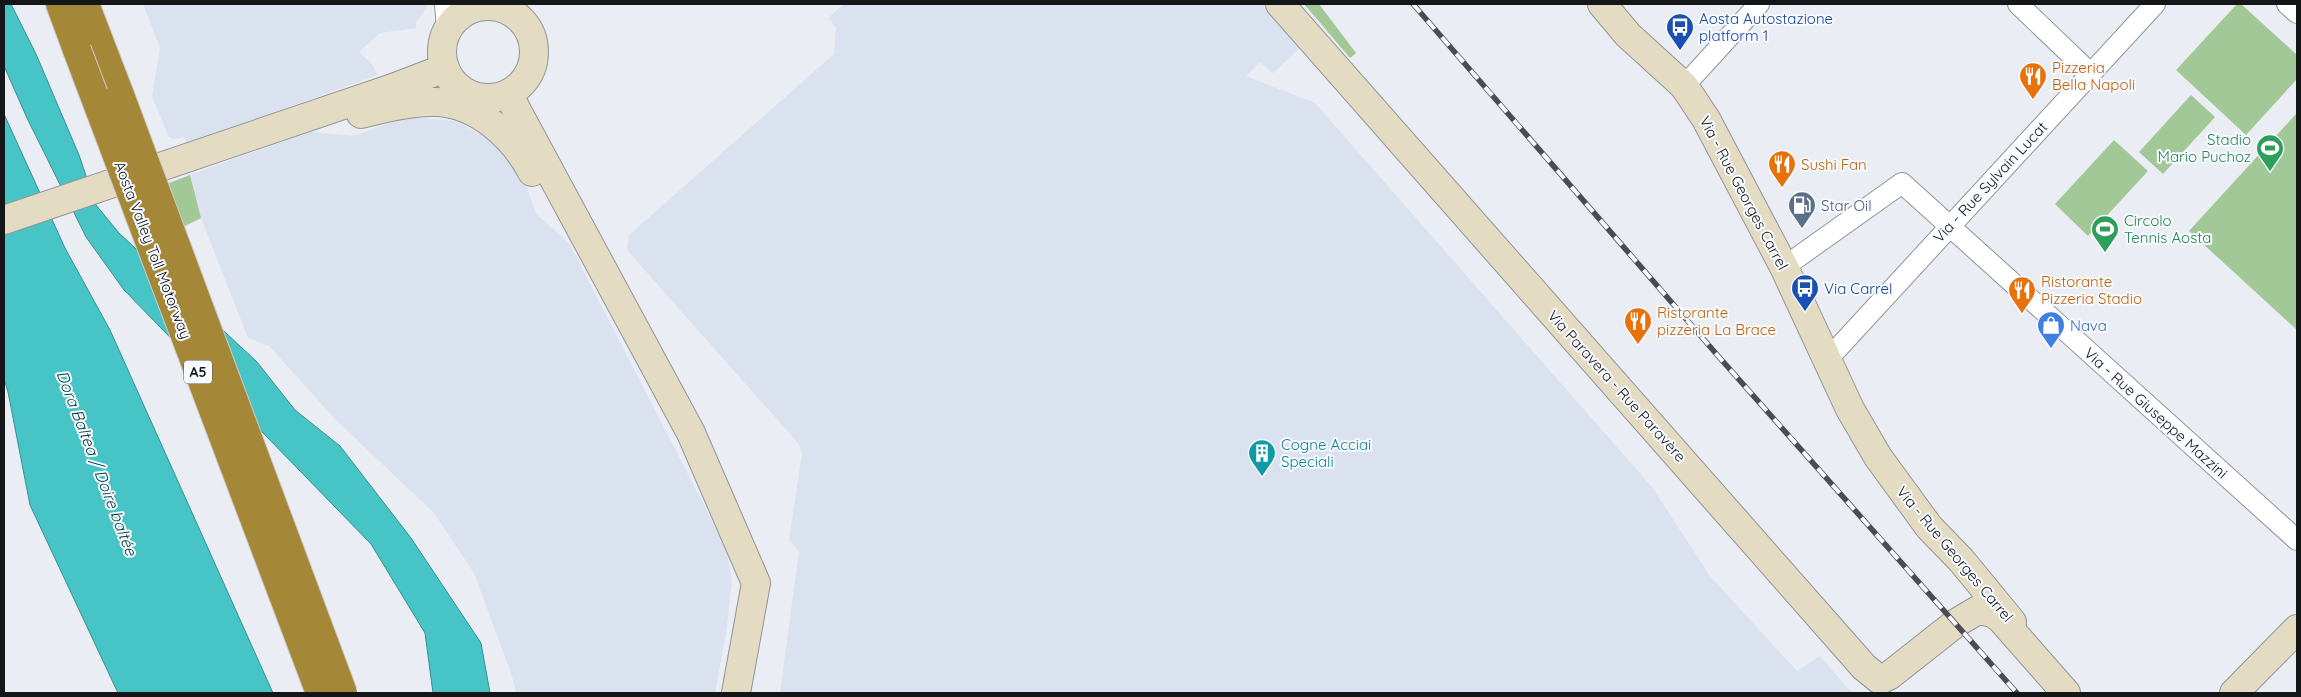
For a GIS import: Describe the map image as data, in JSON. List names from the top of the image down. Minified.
{"streets":{"highway":["Aosta Valley Toll Motorway","A5"],"street":["Via - Rue Sylvain Lucat","Via - Rue Georges Carrel","Via Paravera - Rue Paravère","Via - Rue Giuseppe Mazzini"]},"crossings":[["Via - Rue Sylvain Lucat","Via - Rue Georges Carrel"],["Via - Rue Sylvain Lucat","Via - Rue Giuseppe Mazzini"],["Via - Rue Georges Carrel","Via - Rue Giuseppe Mazzini"]],"water":["Dora Baltea / Doire baltée"],"places":{"bus stop":["Aosta Autostazione platform 1","Via Carrel"],"restaurant":["Pizzeria Bella Napoli","Sushi Fan","Ristorante Pizzeria Stadio","Ristorante pizzeria La Brace"],"sports":["Stadio Mario Puchoz","Circolo Tennis Aosta"],"fuel station":["Star Oil"],"shop":["Nava"],"building":["Cogne Acciai Speciali"]}}
